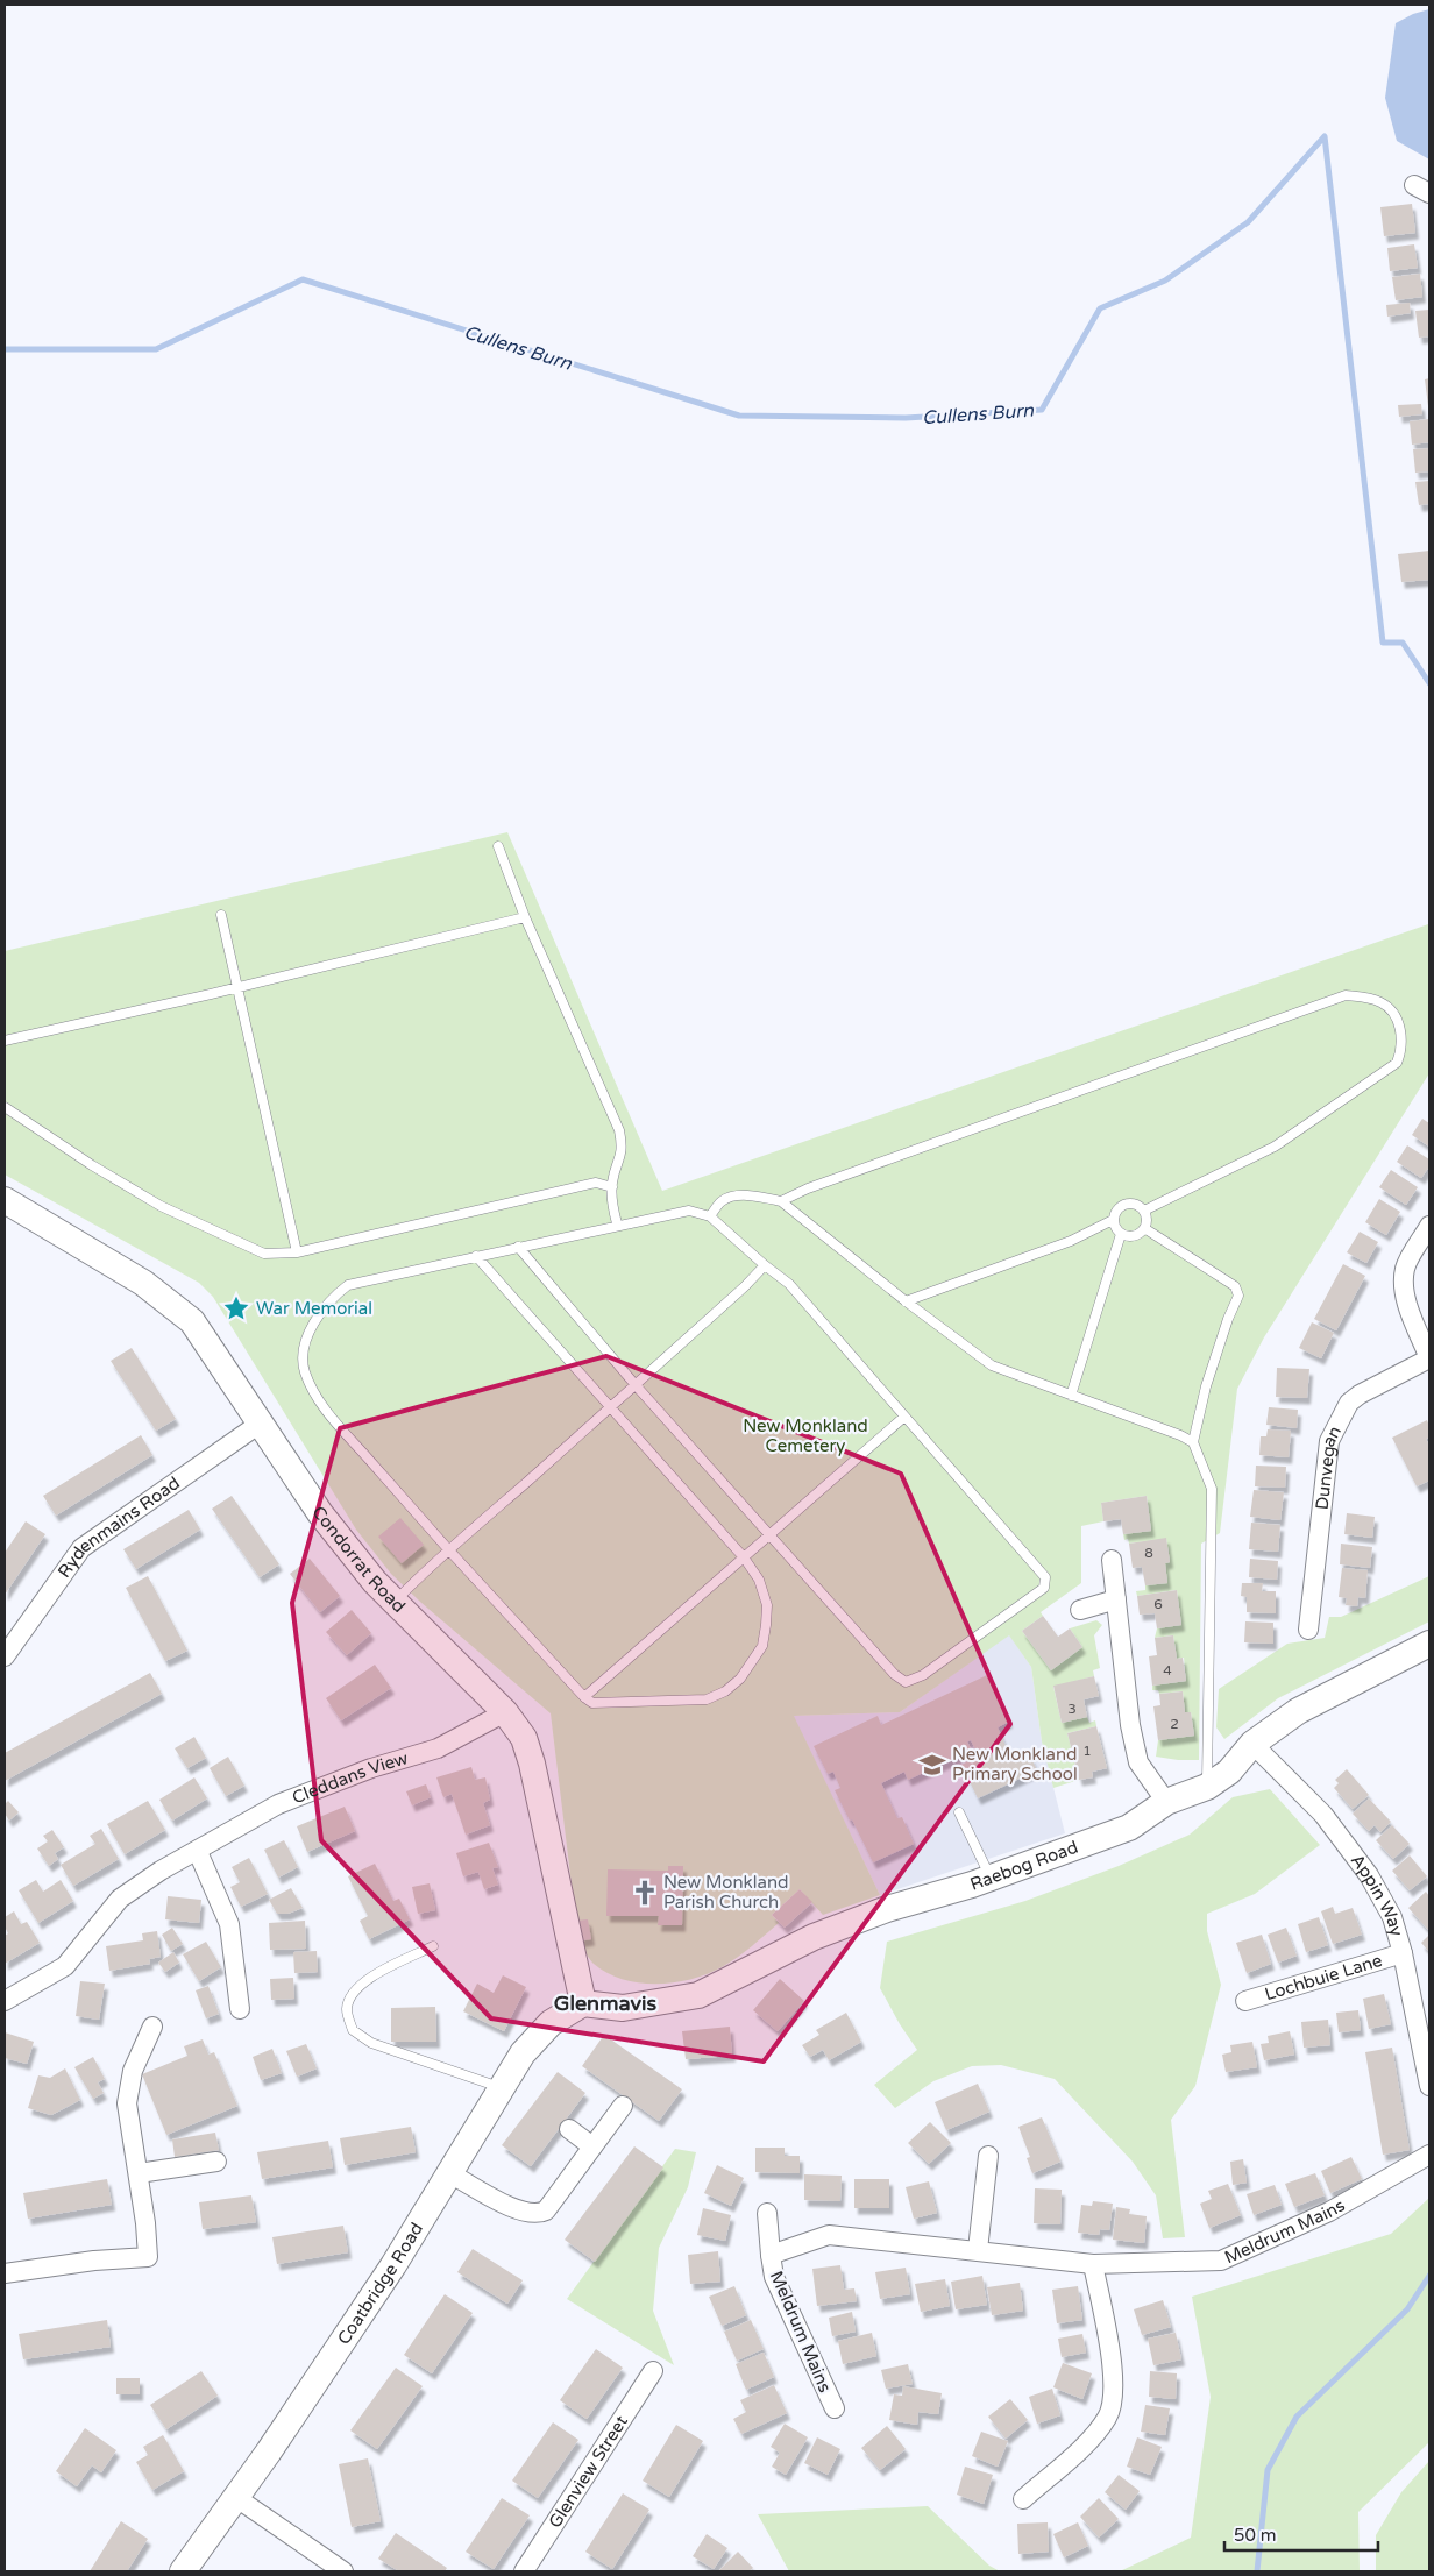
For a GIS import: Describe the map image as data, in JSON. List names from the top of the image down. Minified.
{"streets":{"main road":["Condorrat Road","Raebog Road","Coatbridge Road"],"street":["Dunvegan","Rydenmains Road","Cleddans View","Appin Way","Lochbuie Lane","Meldrum Mains","Glenview Street"]},"crossings":[["Rydenmains Road","Condorrat Road"],["Condorrat Road","Cleddans View"],["Condorrat Road","Raebog Road"],["Condorrat Road","Coatbridge Road"],["Raebog Road","Appin Way"],["Raebog Road","Coatbridge Road"],["Appin Way","Lochbuie Lane"]],"districts":["Glenmavis"],"water":["Cullens Burn"],"parks":["New Monkland Cemetery"],"places":{"place":["War Memorial"],"school or university":["New Monkland Primary School"],"church":["New Monkland Parish Church"]},"house_numbers":["8","6","4","3","2","1"],"scale_bar":"50 m"}
